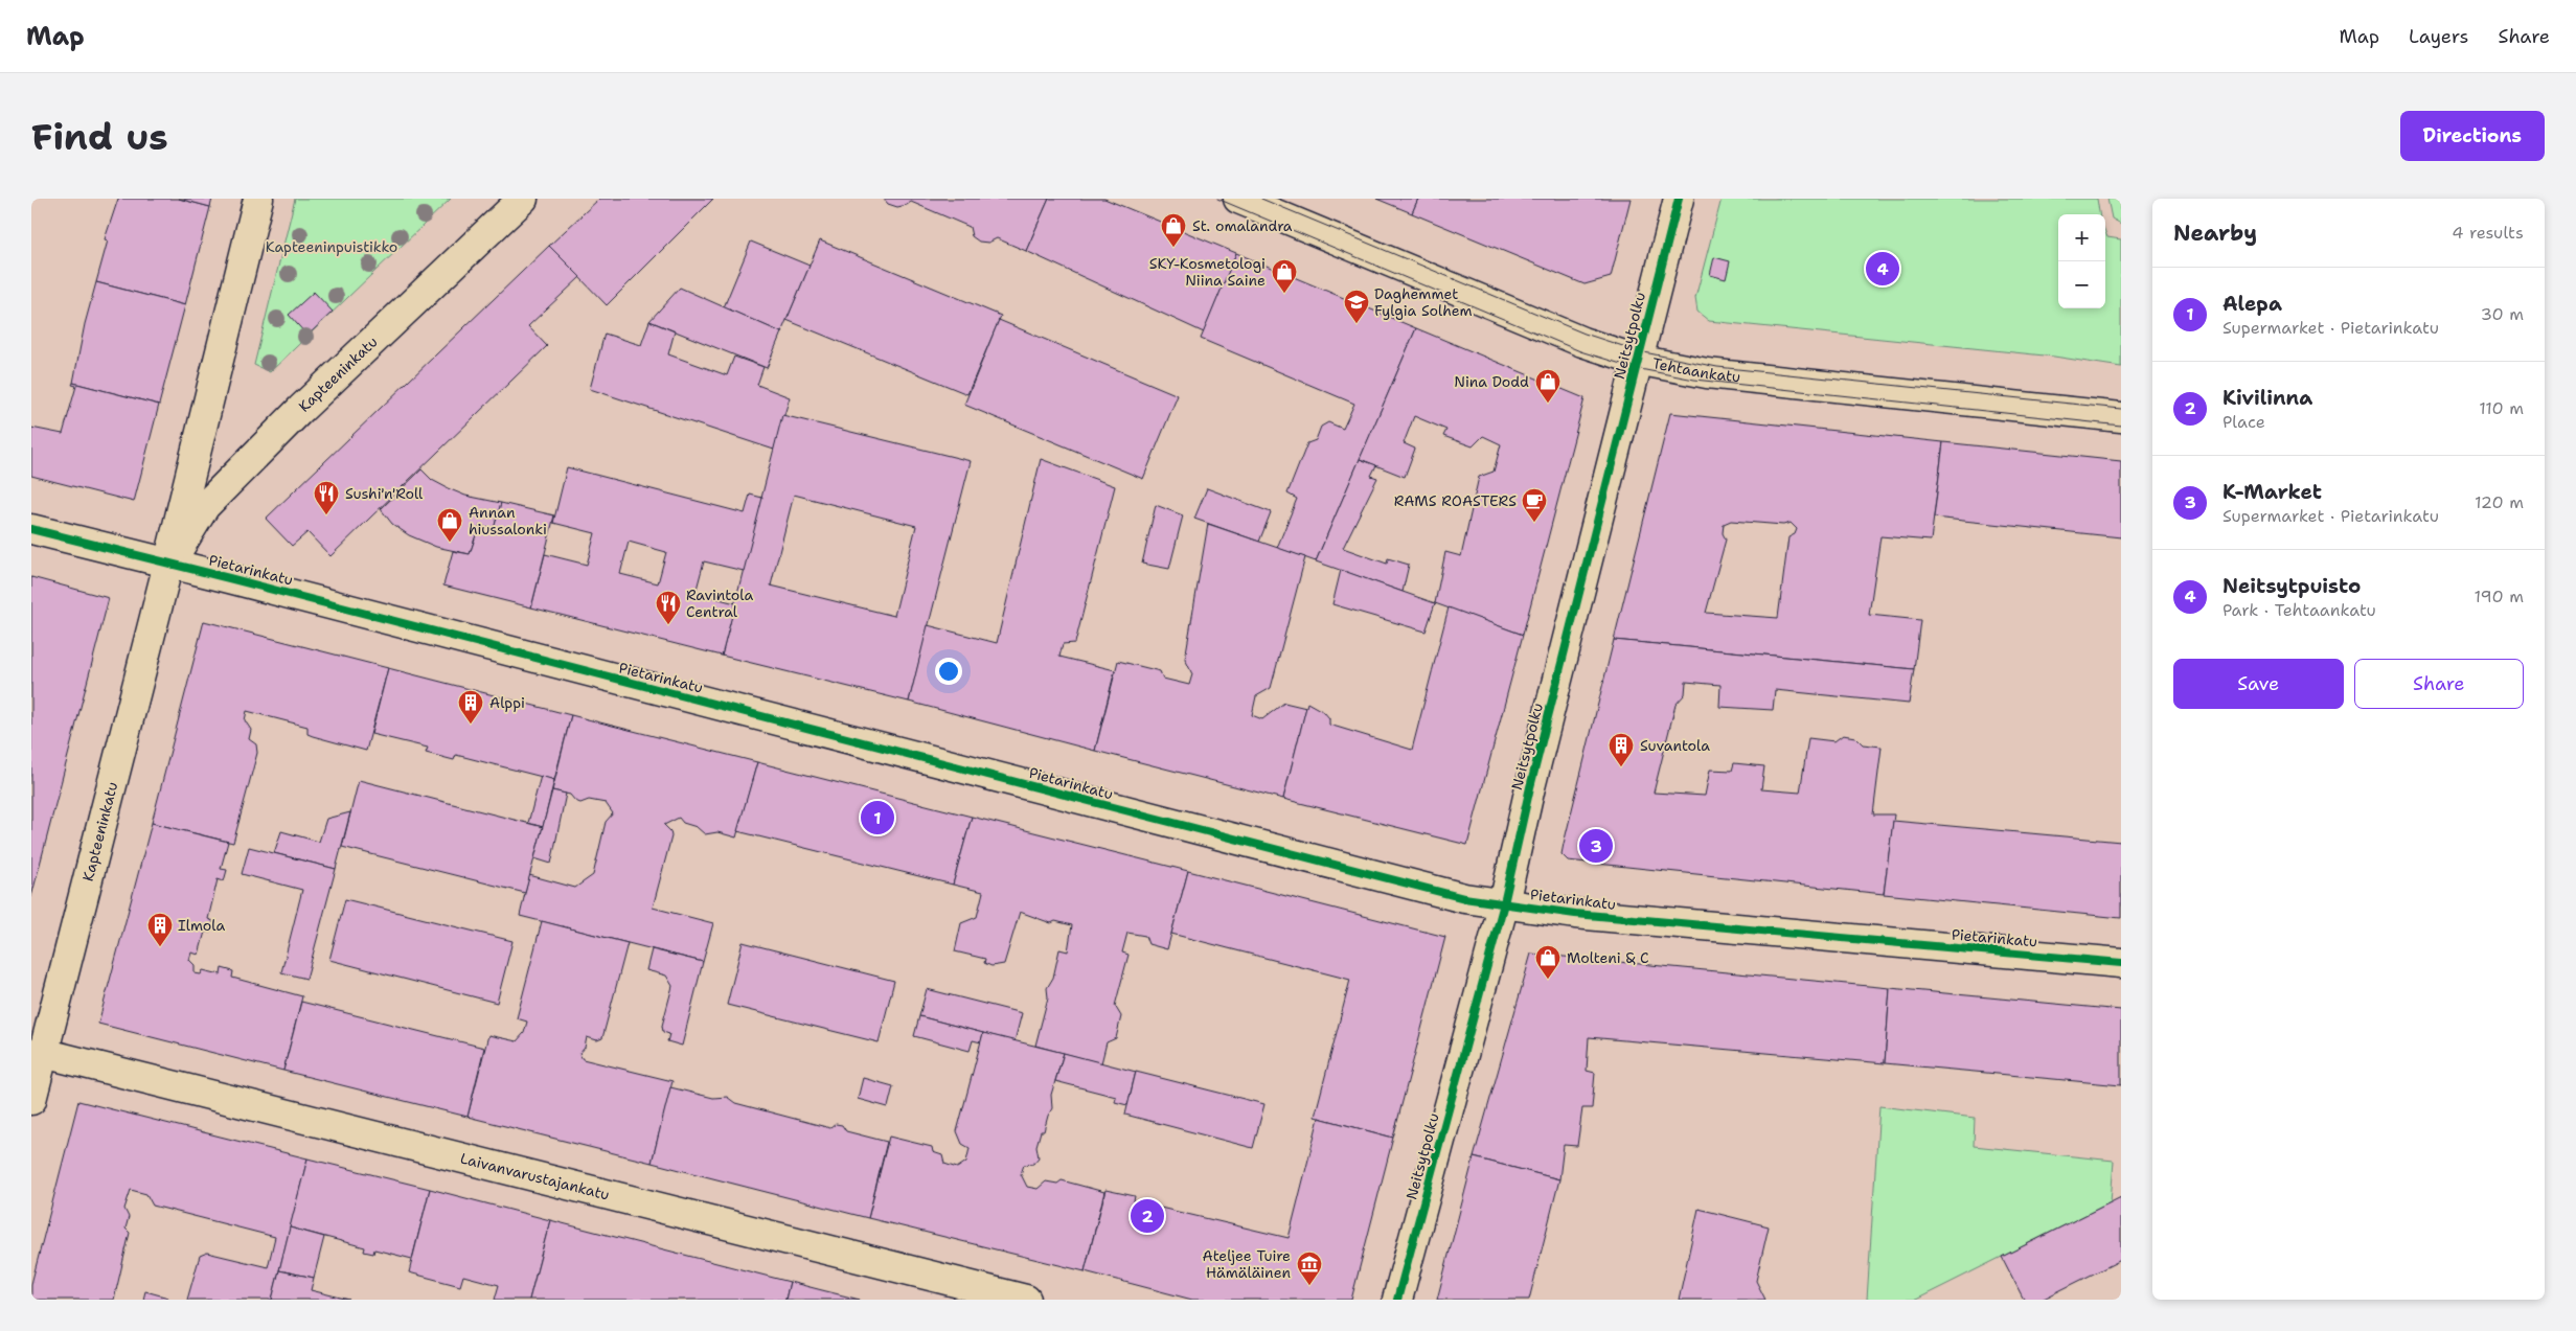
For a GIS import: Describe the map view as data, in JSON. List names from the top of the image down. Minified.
{"streets":{"street":["Neitsytpolku","Tehtaankatu","Kapteeninkatu","Pietarinkatu","Laivanvarustajankatu"]},"crossings":[["Neitsytpolku","Tehtaankatu"],["Neitsytpolku","Pietarinkatu"],["Kapteeninkatu","Pietarinkatu"],["Kapteeninkatu","Laivanvarustajankatu"]],"parks":["Kapteeninpuistikko"],"places":{"shop":["St. omalandra","SKY-Kosmetologi Niina Saine","Nina Dodd","Annan hiussalonki","Molteni & C"],"school or university":["Daghemmet Fylgia Solhem"],"restaurant":["Sushi'n'Roll","Ravintola Central"],"cafe":["RAMS ROASTERS"],"building":["Alppi","Suvantola","Ilmola"],"museum":["Ateljee Tuire Hämäläinen"]},"page":{"header":"Map","nav":["Map","Layers","Share"],"buttons":["Directions",["Save","Share"]],"title":"Find us","heading":["Nearby","4 results"],"map_buttons":["+","−"],"pins":["4","1","3","2"],"list":[{"mark":"1","name":"Alepa","note":"Supermarket · Pietarinkatu","value":"30 m"},{"mark":"2","name":"Kivilinna","note":"Place","value":"110 m"},{"mark":"3","name":"K-Market","note":"Supermarket · Pietarinkatu","value":"120 m"},{"mark":"4","name":"Neitsytpuisto","note":"Park · Tehtaankatu","value":"190 m"}]}}
